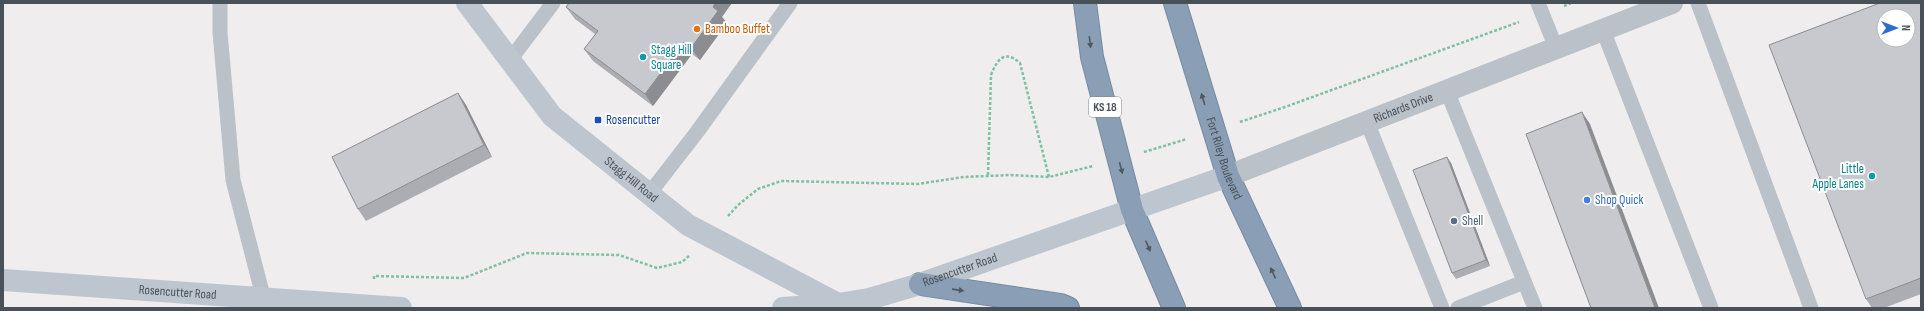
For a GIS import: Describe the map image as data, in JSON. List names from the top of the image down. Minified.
{"streets":{"highway":["KS 18","Fort Riley Boulevard"],"street":["Richards Drive","Stagg Hill Road","Rosencutter Road"]},"crossings":[["KS 18","Richards Drive"],["KS 18","Rosencutter Road"],["Richards Drive","Fort Riley Boulevard"],["Richards Drive","Rosencutter Road"],["Stagg Hill Road","Rosencutter Road"]],"places":{"other":["Bamboo Buffet","Stagg Hill Square","Little Apple Lanes","Shop Quick","Shell"],"transit":["Rosencutter"]},"north":"right"}
